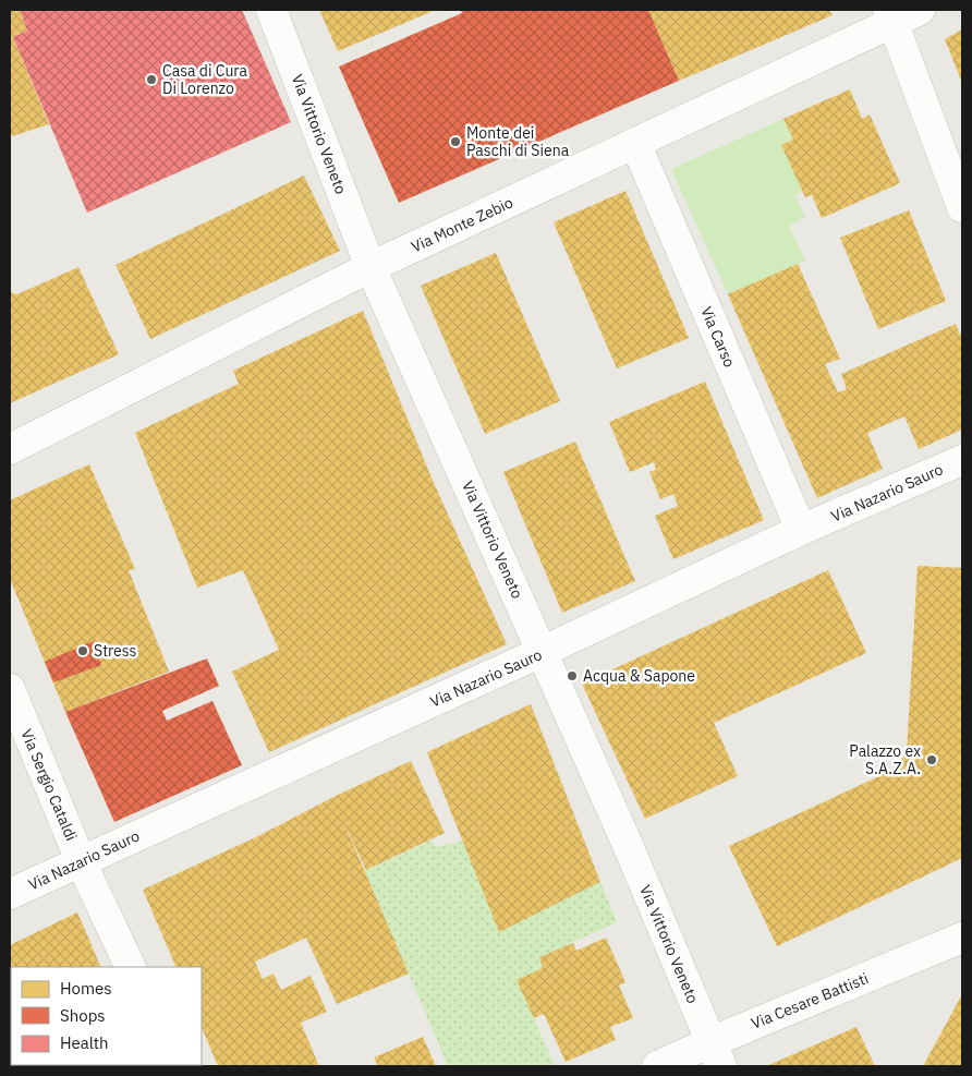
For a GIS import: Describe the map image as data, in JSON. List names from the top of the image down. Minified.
{"streets":{"street":["Via Vittorio Veneto","Via Monte Zebio","Via Carso","Via Nazario Sauro","Via Sergio Cataldi","Via Cesare Battisti"]},"crossings":[["Via Vittorio Veneto","Via Monte Zebio"],["Via Vittorio Veneto","Via Nazario Sauro"],["Via Vittorio Veneto","Via Cesare Battisti"],["Via Monte Zebio","Via Carso"],["Via Carso","Via Nazario Sauro"],["Via Nazario Sauro","Via Sergio Cataldi"]],"places":["Casa di Cura Di Lorenzo","Monte dei Paschi di Siena","Stress","Acqua & Sapone","Palazzo ex S.A.Z.A."],"legend":["Homes","Shops","Health"]}
